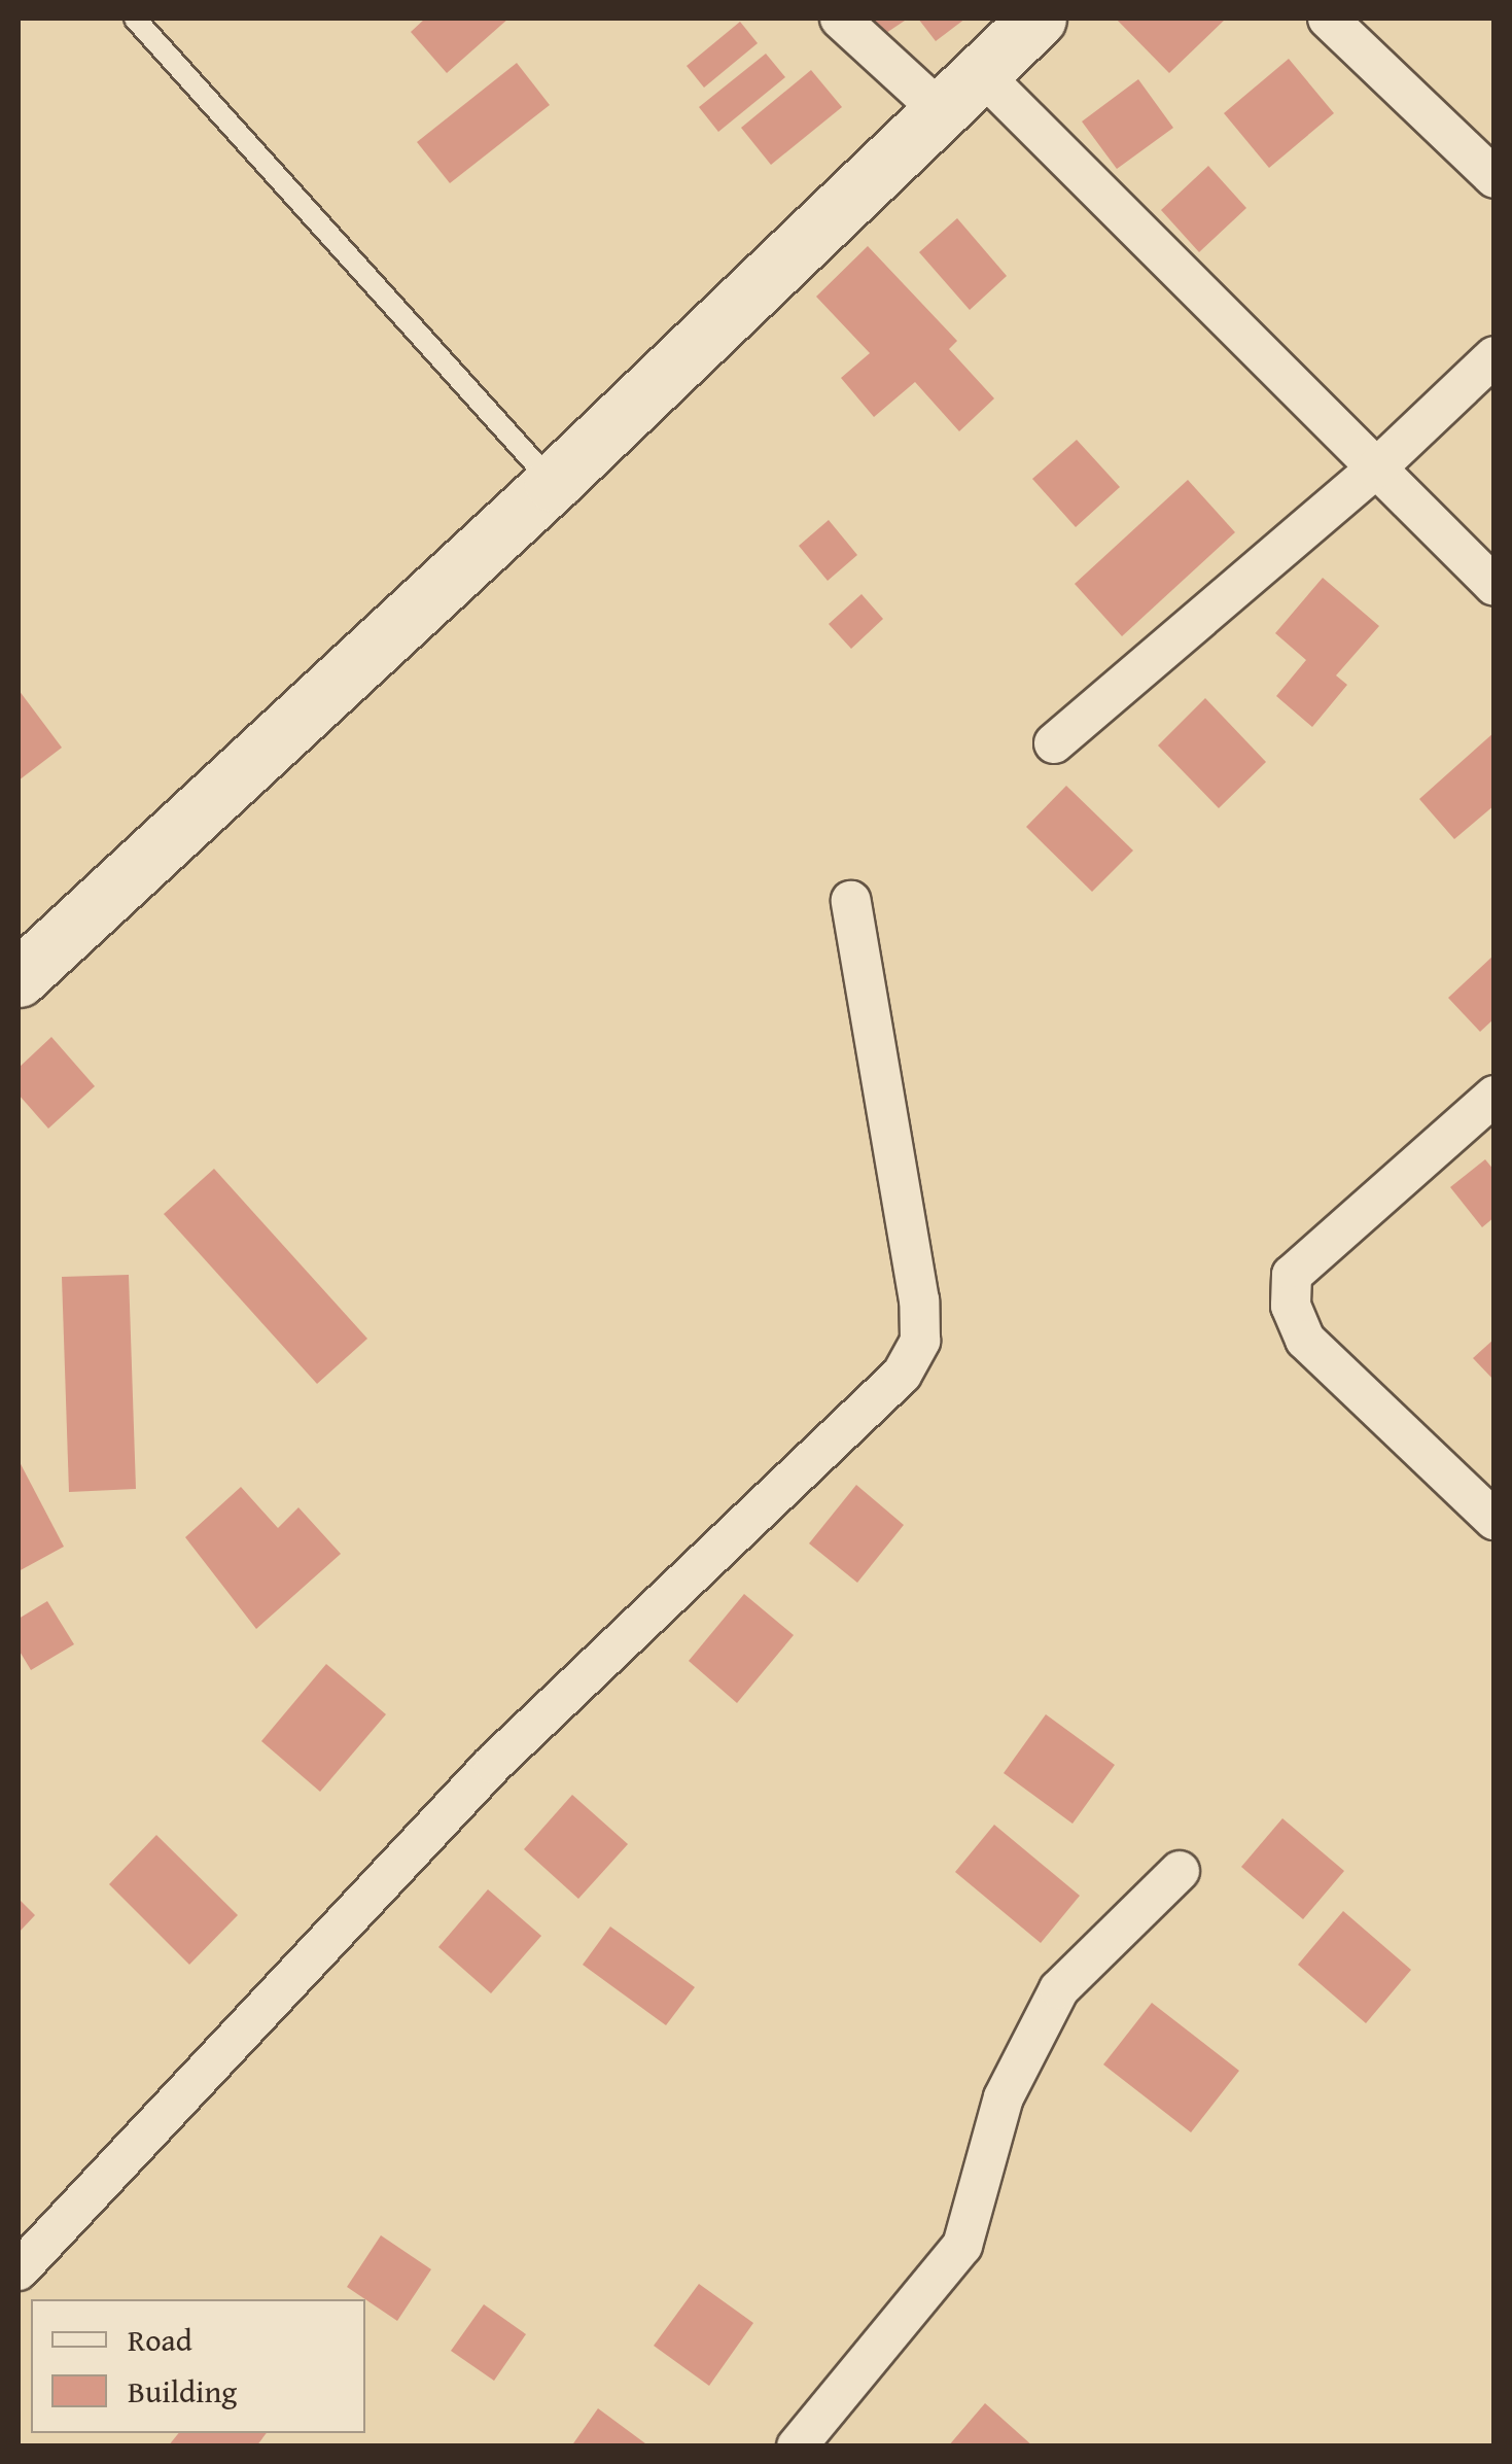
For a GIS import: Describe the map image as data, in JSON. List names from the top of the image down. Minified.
{"legend":["Road","Building"]}
